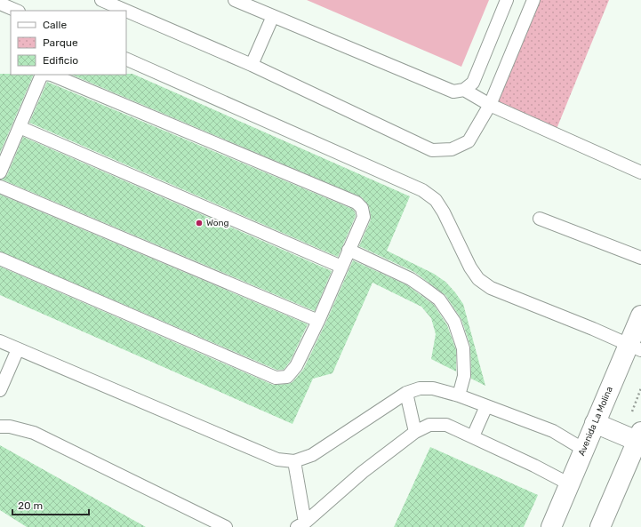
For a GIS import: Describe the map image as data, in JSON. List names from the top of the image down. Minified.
{"streets":{"main road":["Avenida La Molina"]},"places":["Wong"],"legend":["Calle","Parque","Edificio"],"scale_bar":"20 m"}
